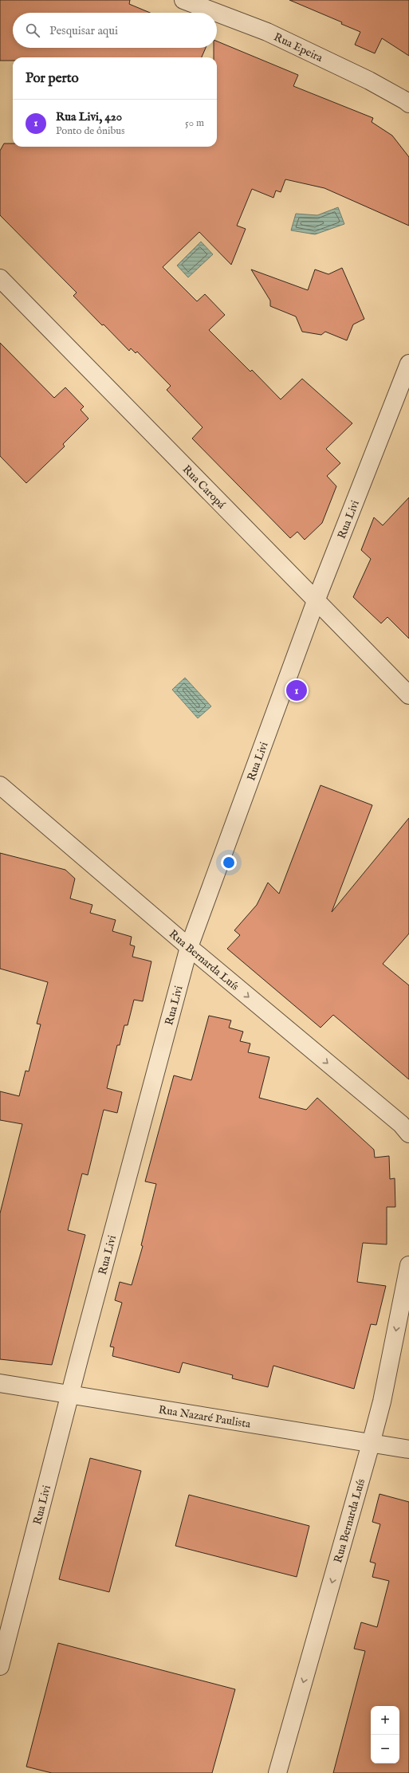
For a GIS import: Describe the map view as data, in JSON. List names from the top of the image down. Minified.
{"streets":{"street":["Rua Epeira","Rua Caropá","Rua Livi","Rua Bernarda Luís","Rua Nazaré Paulista"]},"crossings":[["Rua Caropá","Rua Livi"],["Rua Livi","Rua Bernarda Luís"],["Rua Livi","Rua Nazaré Paulista"],["Rua Bernarda Luís","Rua Nazaré Paulista"]],"one_way":["Rua Bernarda Luís"],"page":{"search":"Pesquisar aqui","heading":"Por perto","list":[{"mark":"1","name":"Rua Livi, 420","note":"Ponto de ônibus","value":"50 m"}],"pins":"1","map_buttons":["+","−"]}}
